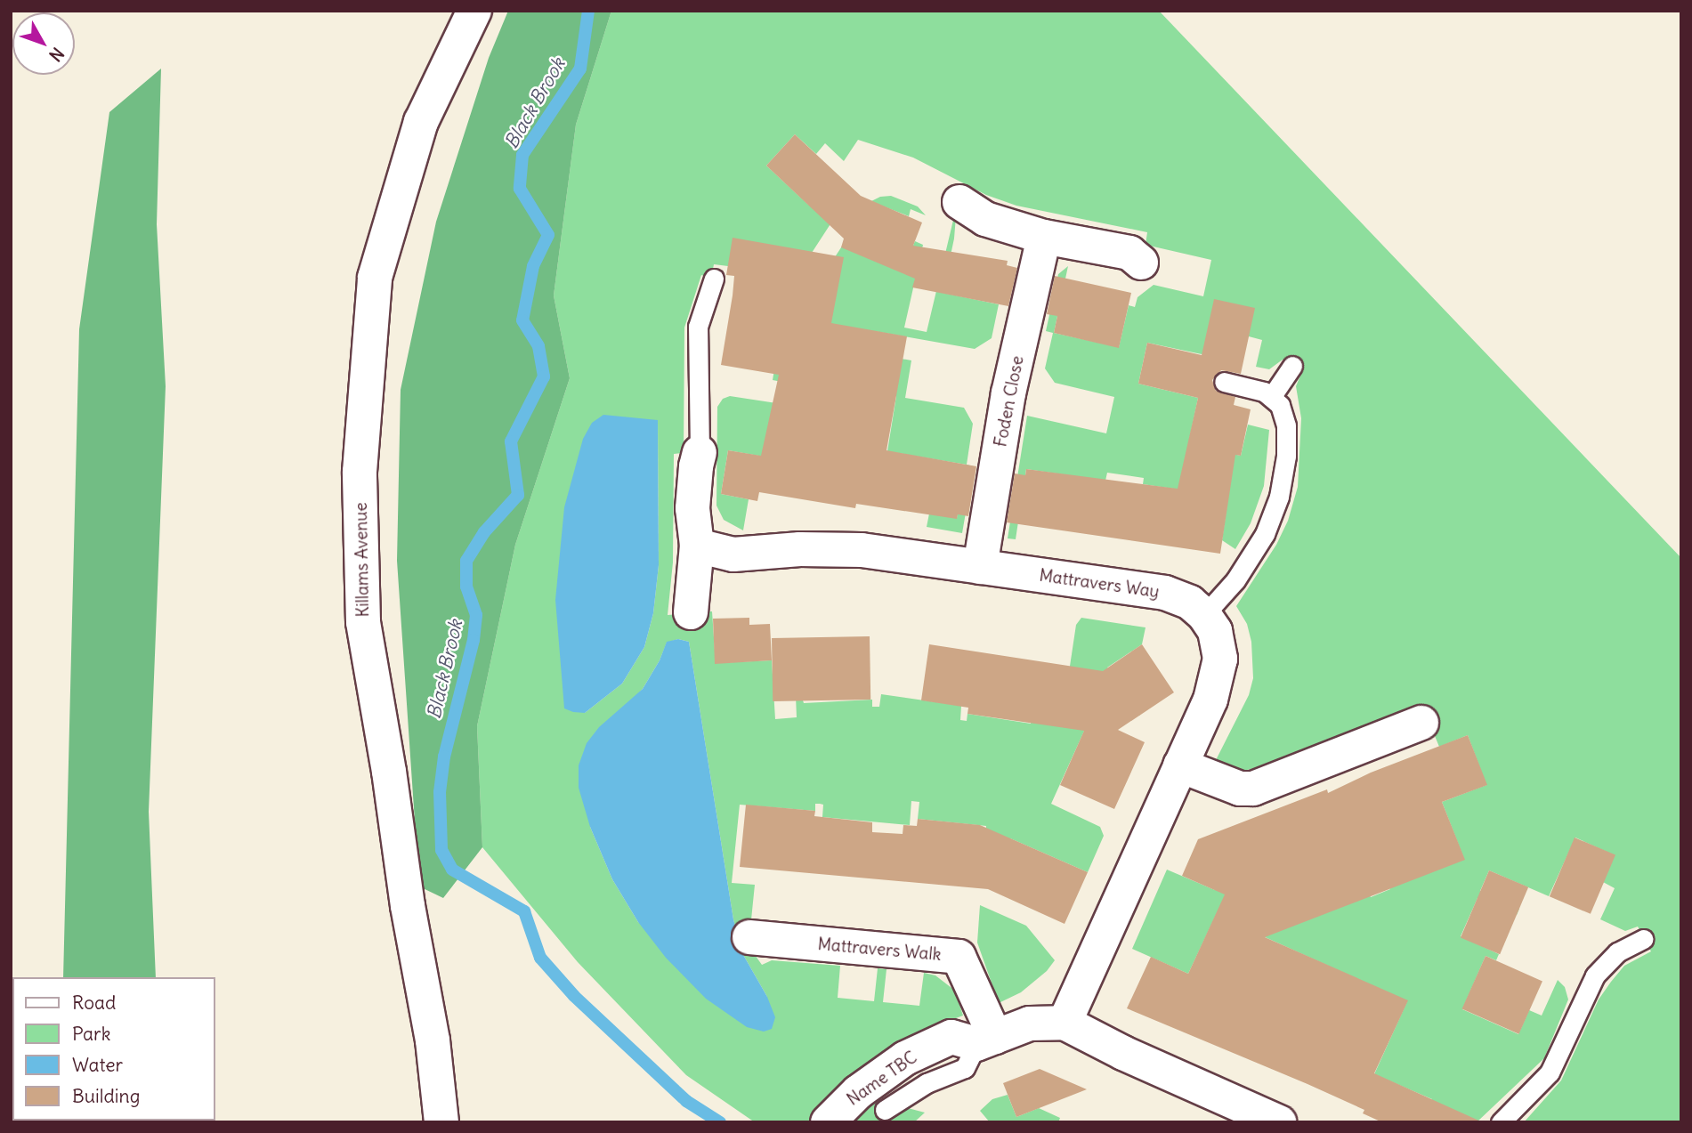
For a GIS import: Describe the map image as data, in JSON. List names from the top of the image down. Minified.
{"streets":{"street":["Foden Close","Killams Avenue","Mattravers Way","Mattravers Walk","Name TBC"]},"crossings":[["Foden Close","Mattravers Way"],["Mattravers Walk","Name TBC"]],"water":["Black Brook"],"legend":["Road","Park","Water","Building"],"north":"bottom right"}
